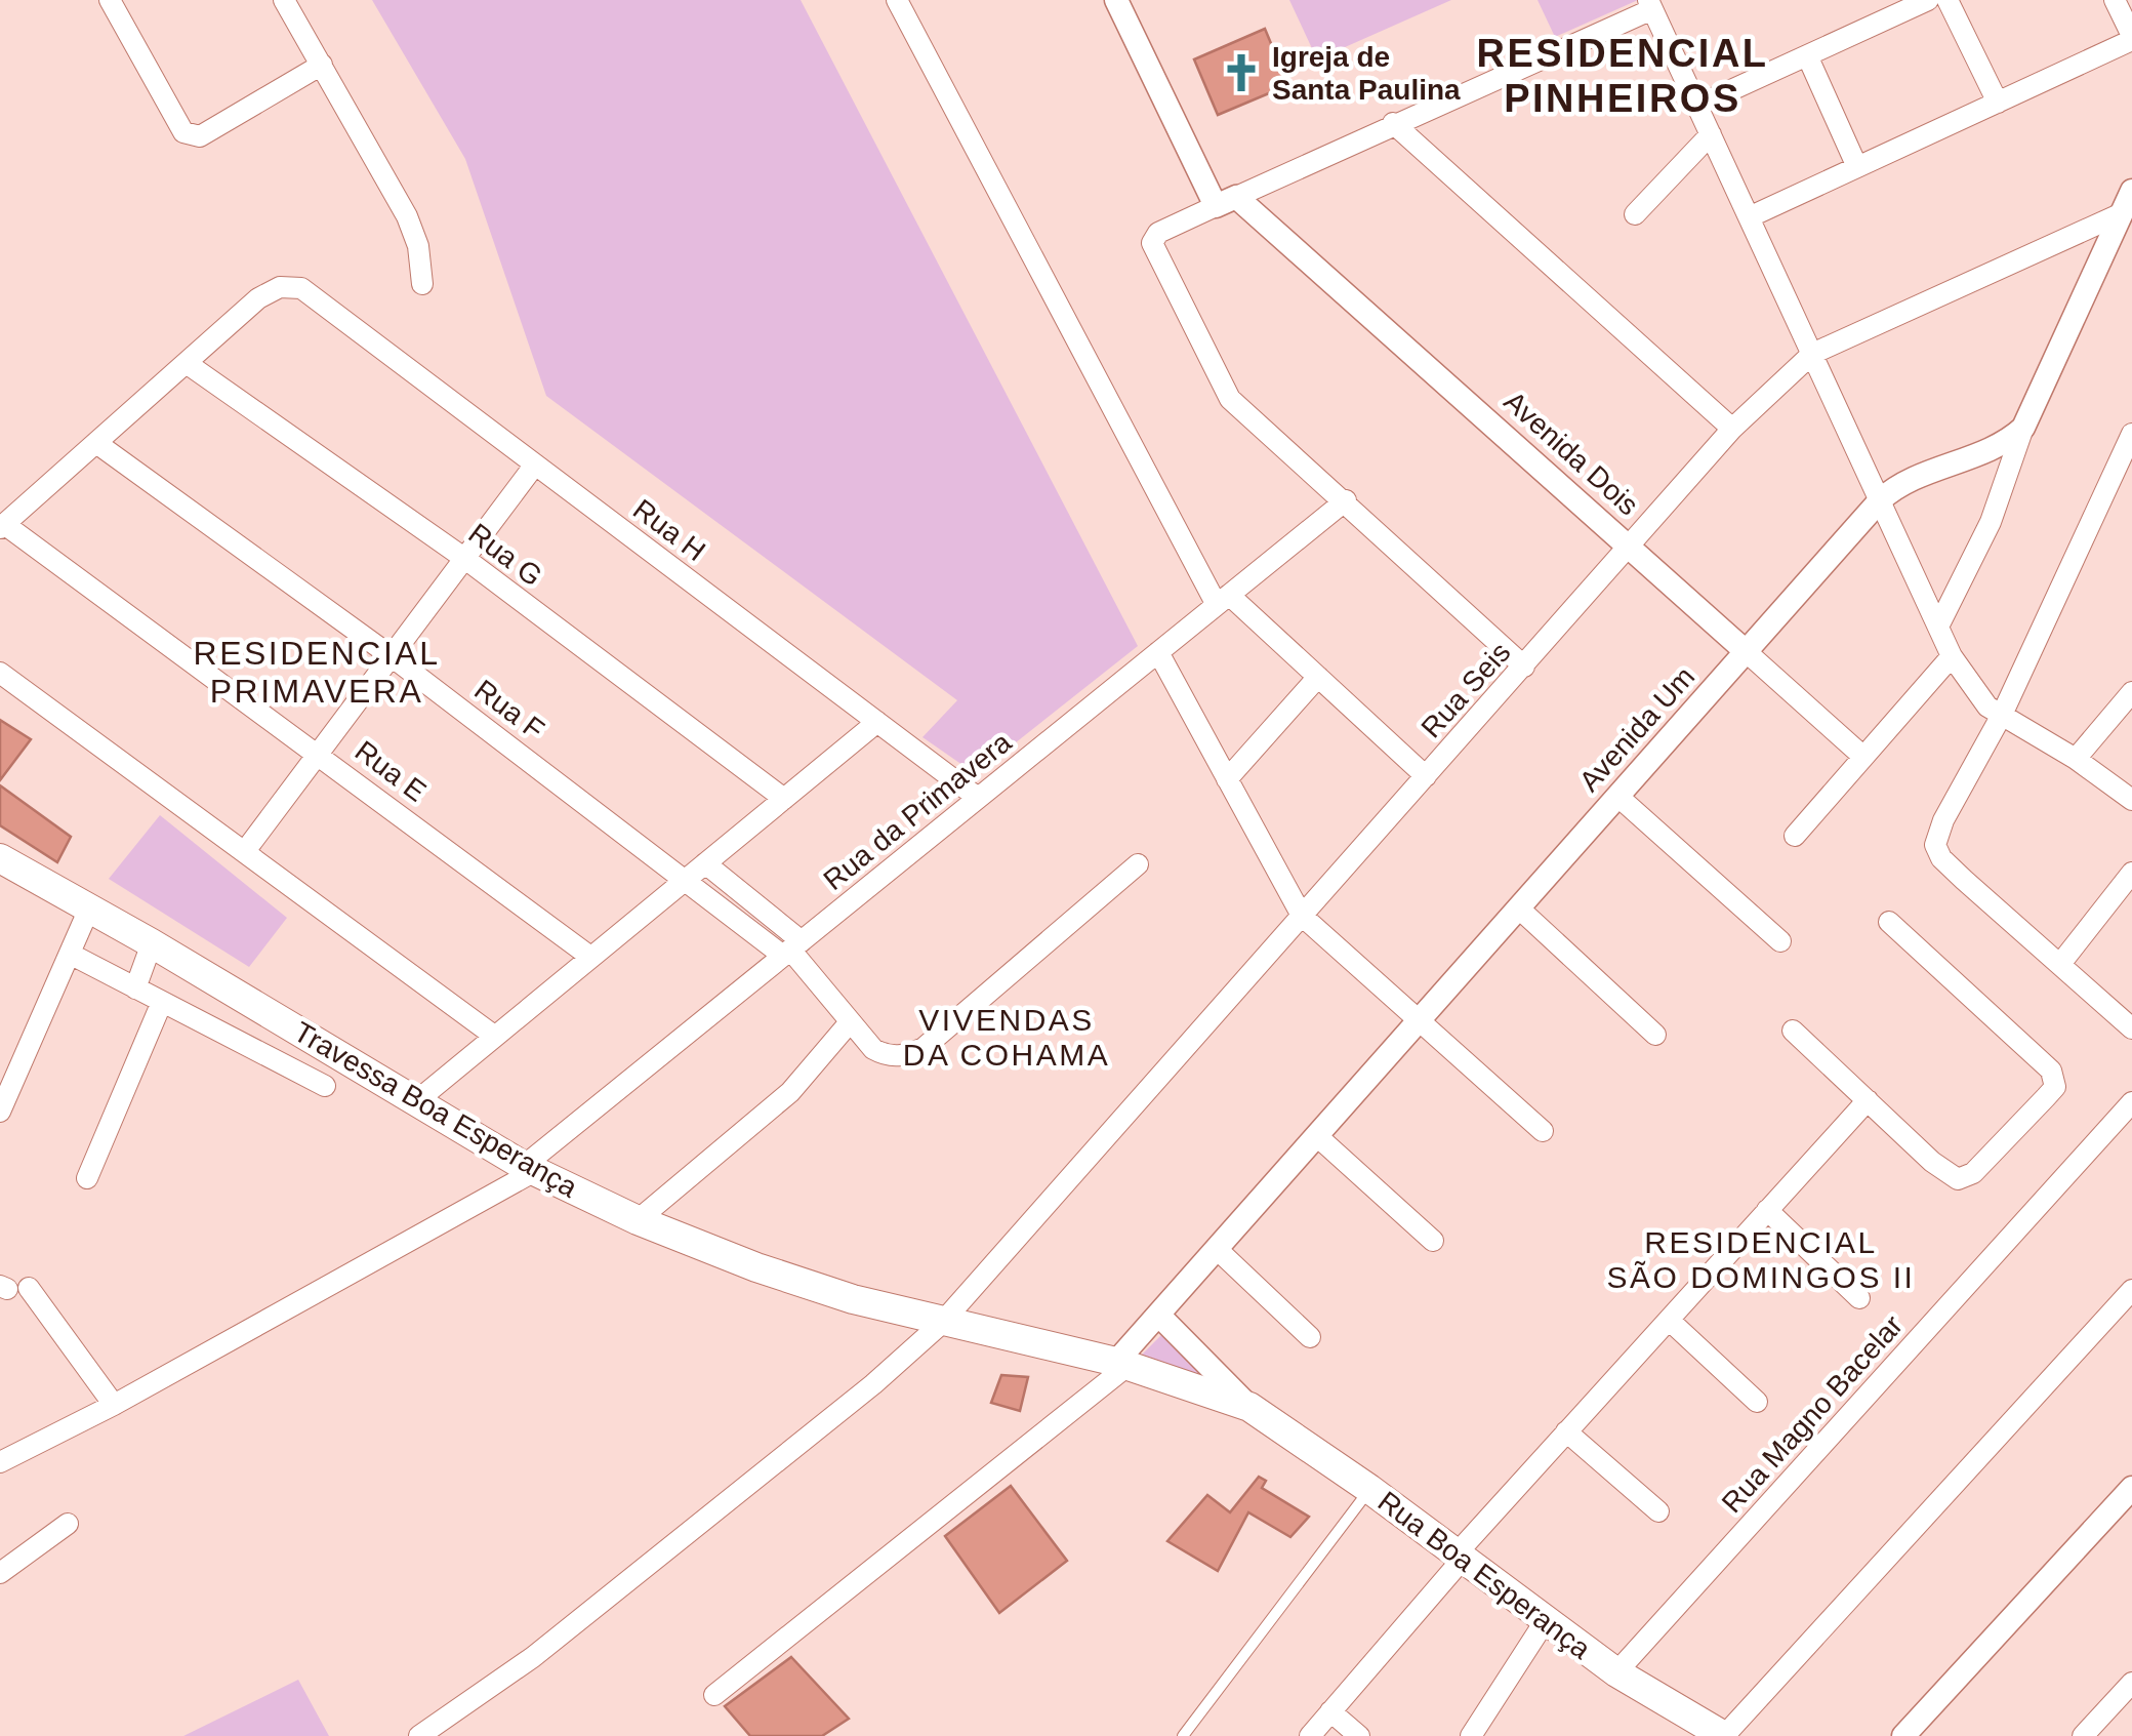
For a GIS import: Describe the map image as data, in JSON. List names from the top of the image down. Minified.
{"streets":{"main road":["Travessa Boa Esperança","Rua Boa Esperança"],"street":["Avenida Dois","Rua H","Rua G","Rua Seis","Rua F","Avenida Um","Rua E","Rua da Primavera","Rua Magno Bacelar"]},"crossings":[["Avenida Dois","Rua Seis"],["Avenida Dois","Avenida Um"],["Rua H","Rua G"],["Rua H","Rua da Primavera"],["Rua Seis","Travessa Boa Esperança"],["Rua F","Rua da Primavera"],["Avenida Um","Travessa Boa Esperança"],["Rua da Primavera","Travessa Boa Esperança"],["Travessa Boa Esperança","Rua Boa Esperança"],["Rua Magno Bacelar","Rua Boa Esperança"]],"districts":["RESIDENCIAL PINHEIROS","RESIDENCIAL PRIMAVERA","VIVENDAS DA COHAMA","RESIDENCIAL SÃO DOMINGOS II"],"places":{"church":["Igreja de Santa Paulina"]}}
